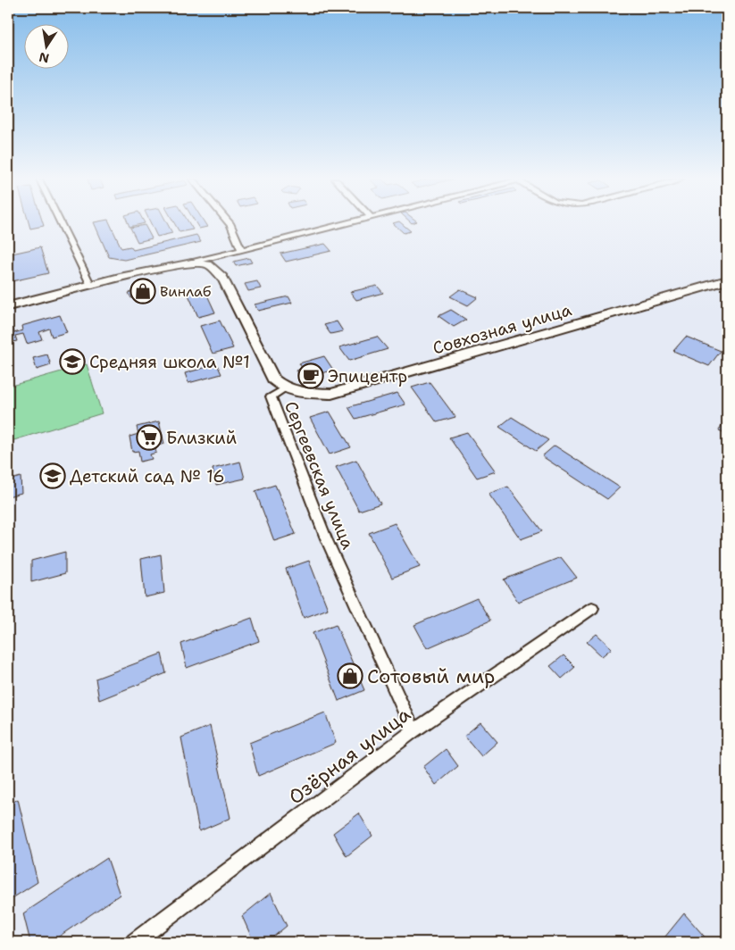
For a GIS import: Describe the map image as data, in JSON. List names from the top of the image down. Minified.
{"streets":{"main road":["Совхозная улица","Сергеевская улица"],"street":["Озёрная улица"]},"crossings":[["Совхозная улица","Сергеевская улица"],["Сергеевская улица","Озёрная улица"]],"places":{"shop":["Винлаб","Сотовый мир"],"school or university":["Средняя школа №1","Детский сад № 16"],"cafe":["Эпицентр"],"supermarket":["Близкий"]},"north":"bottom"}
